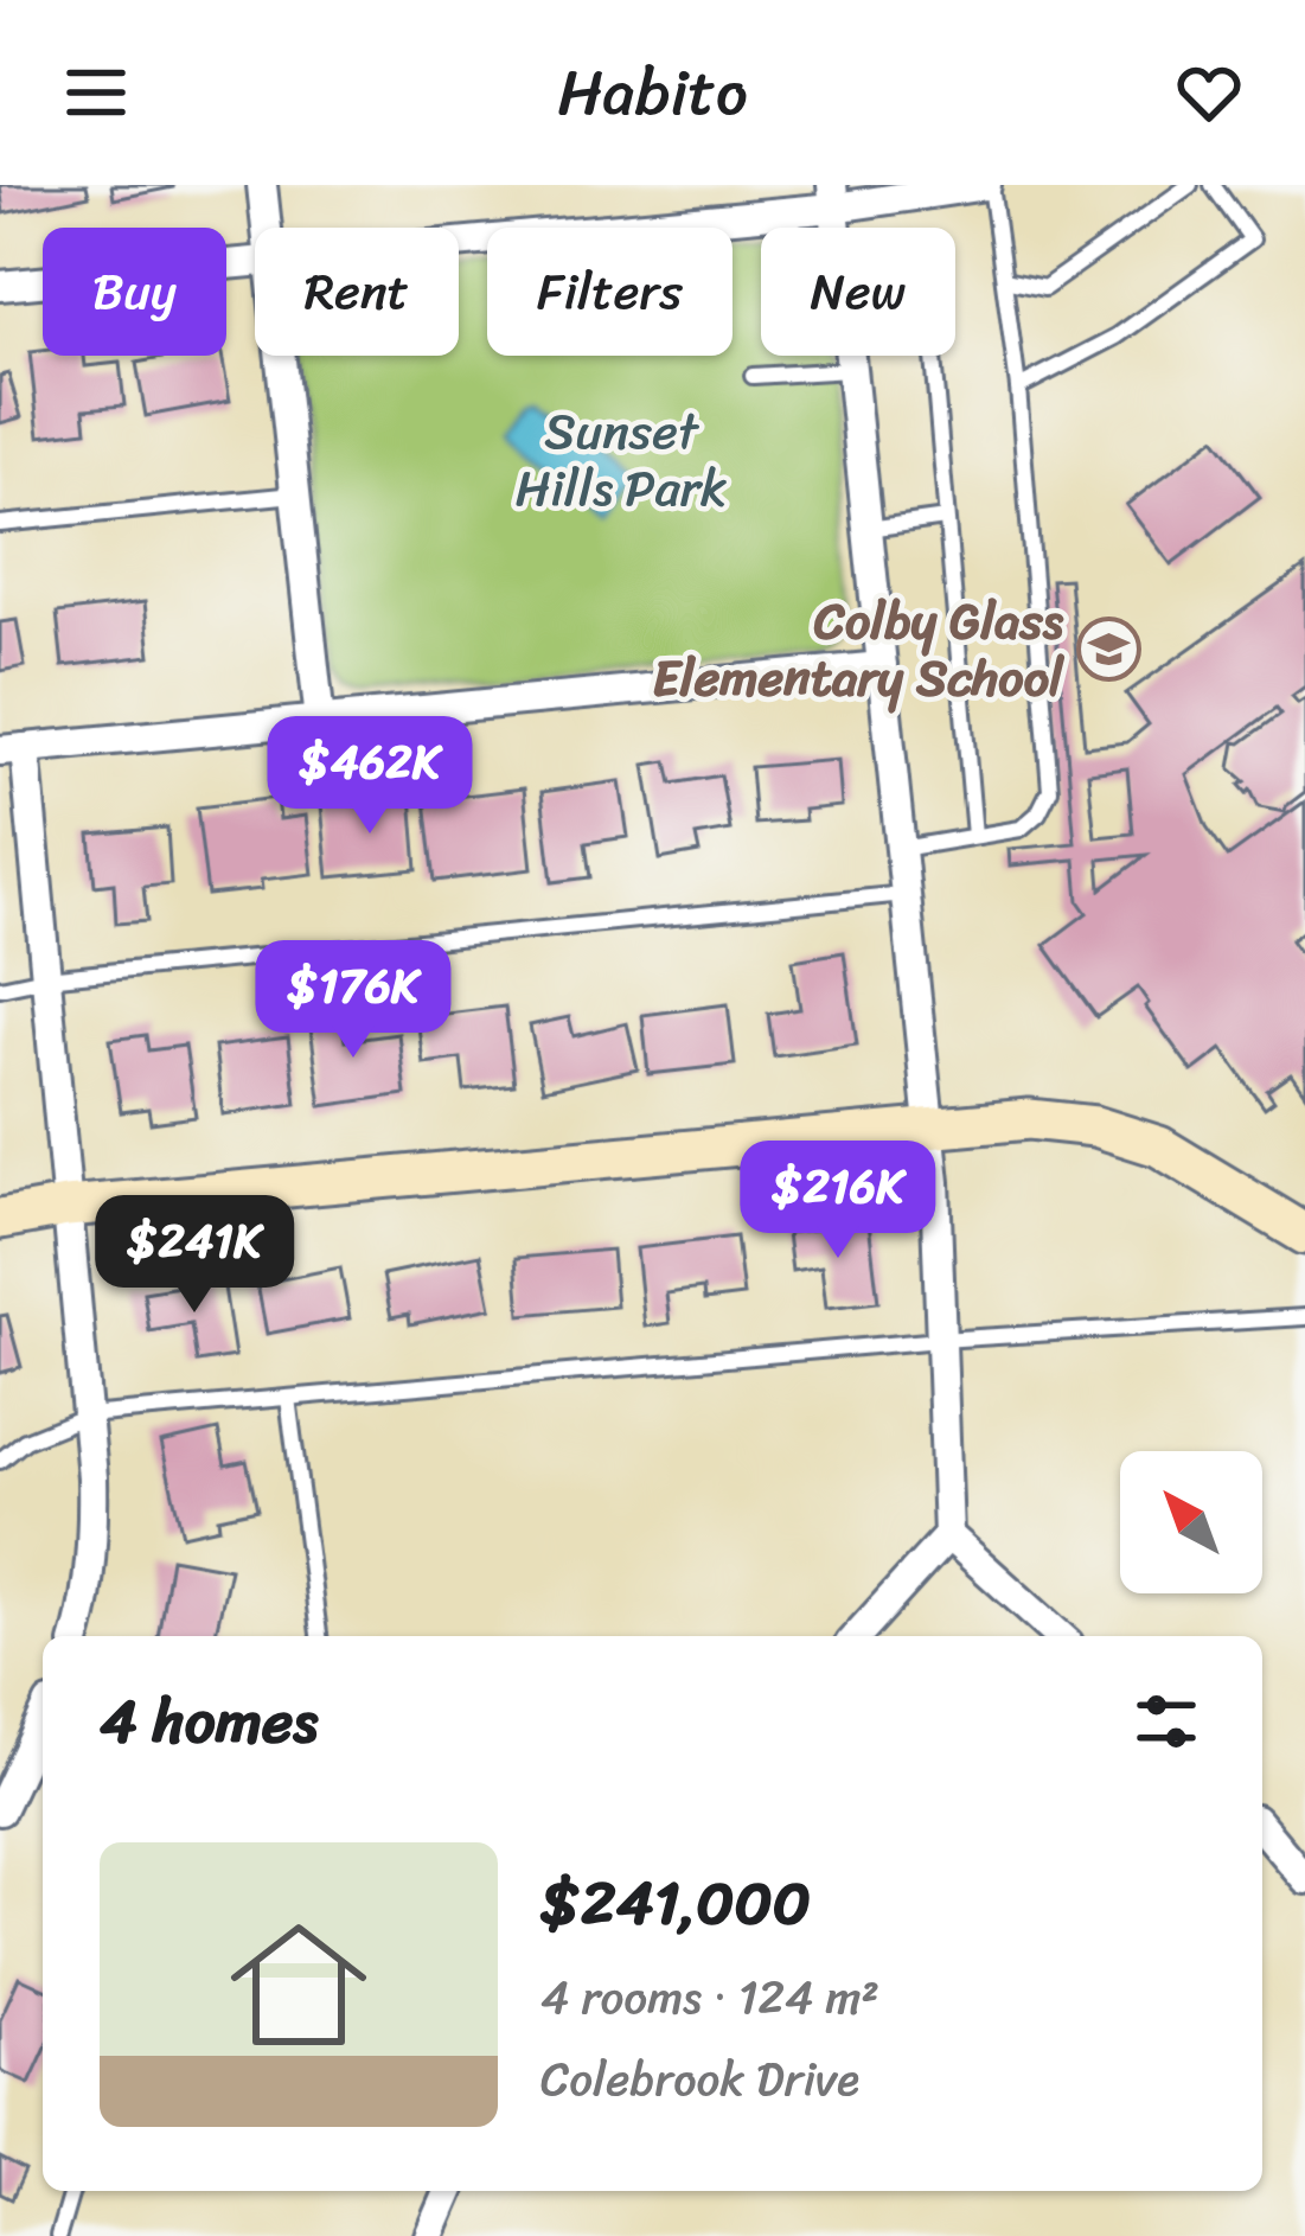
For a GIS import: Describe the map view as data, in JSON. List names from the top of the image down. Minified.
{"parks":["Sunset Hills Park"],"places":{"school or university":["Colby Glass Elementary School"]},"north":"top left","page":{"header":"Habito","chip":["Buy","Rent","Filters","New"],"price":["$462K","$176K","$216K","$241K"],"heading":"4 homes","list":[{"name":"$241,000","note":"4 rooms · 124 m² · Colebrook Drive"}]}}
